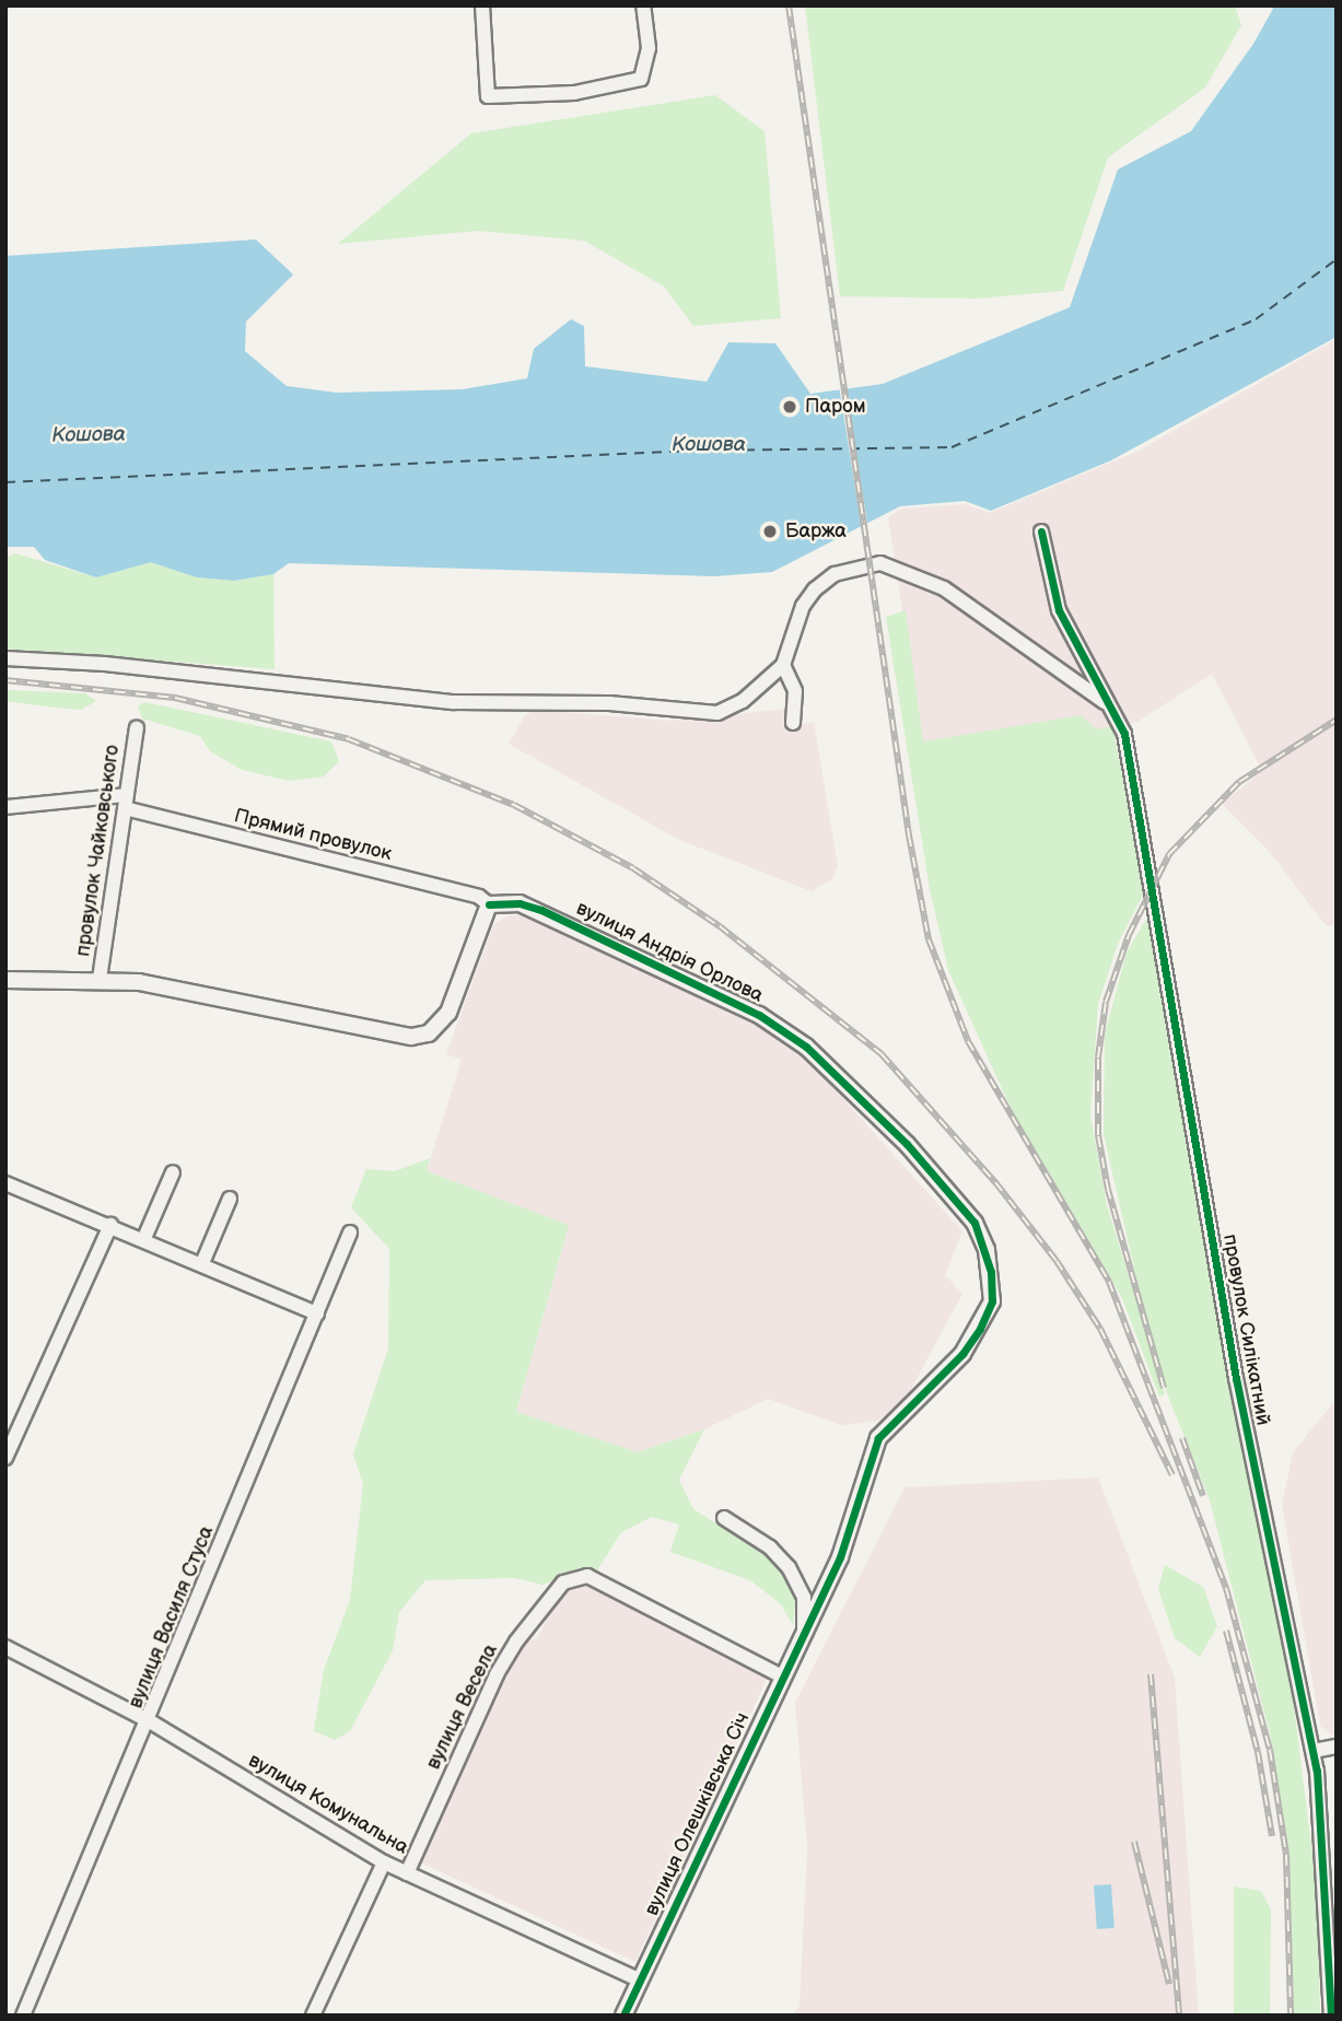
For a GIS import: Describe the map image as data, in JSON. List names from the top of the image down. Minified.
{"streets":{"street":["Прямий провулок","провулок Чайковського","вулиця Андрія Орлова","провулок Силікатний","вулиця Василя Стуса","вулиця Весела","вулиця Комунальна","вулиця Олешківська Січ"]},"crossings":[["Прямий провулок","провулок Чайковського"],["Прямий провулок","вулиця Андрія Орлова"],["вулиця Андрія Орлова","вулиця Олешківська Січ"],["вулиця Василя Стуса","вулиця Комунальна"],["вулиця Весела","вулиця Комунальна"],["вулиця Весела","вулиця Олешківська Січ"],["вулиця Комунальна","вулиця Олешківська Січ"]],"water":["Кошова"],"places":["Паром","Баржа"]}
